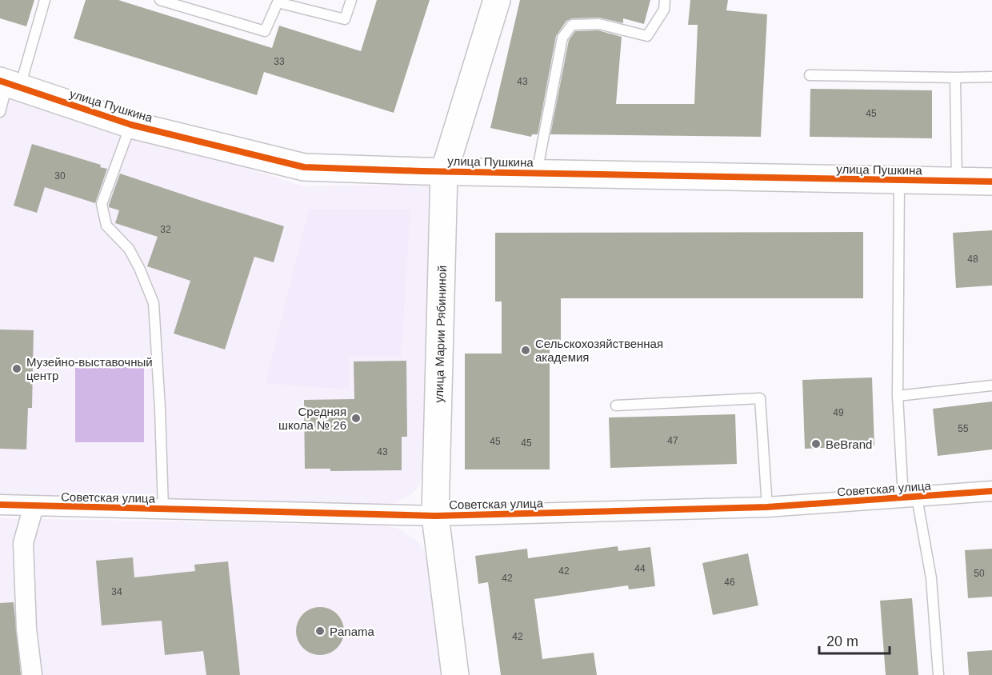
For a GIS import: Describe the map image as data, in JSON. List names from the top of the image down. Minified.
{"streets":{"street":["улица Пушкина","улица Марии Рябининой","Советская улица"]},"crossings":[["улица Пушкина","улица Марии Рябининой"],["улица Марии Рябининой","Советская улица"]],"places":["Сельскохозяйственная академия","Музейно-выставочный центр","Средняя школа № 26","BeBrand","Panama"],"house_numbers":["33","43","45","30","32","48","49","55","47","45","45","43","44","42","50","42","46","34","42"],"scale_bar":"20 m"}
